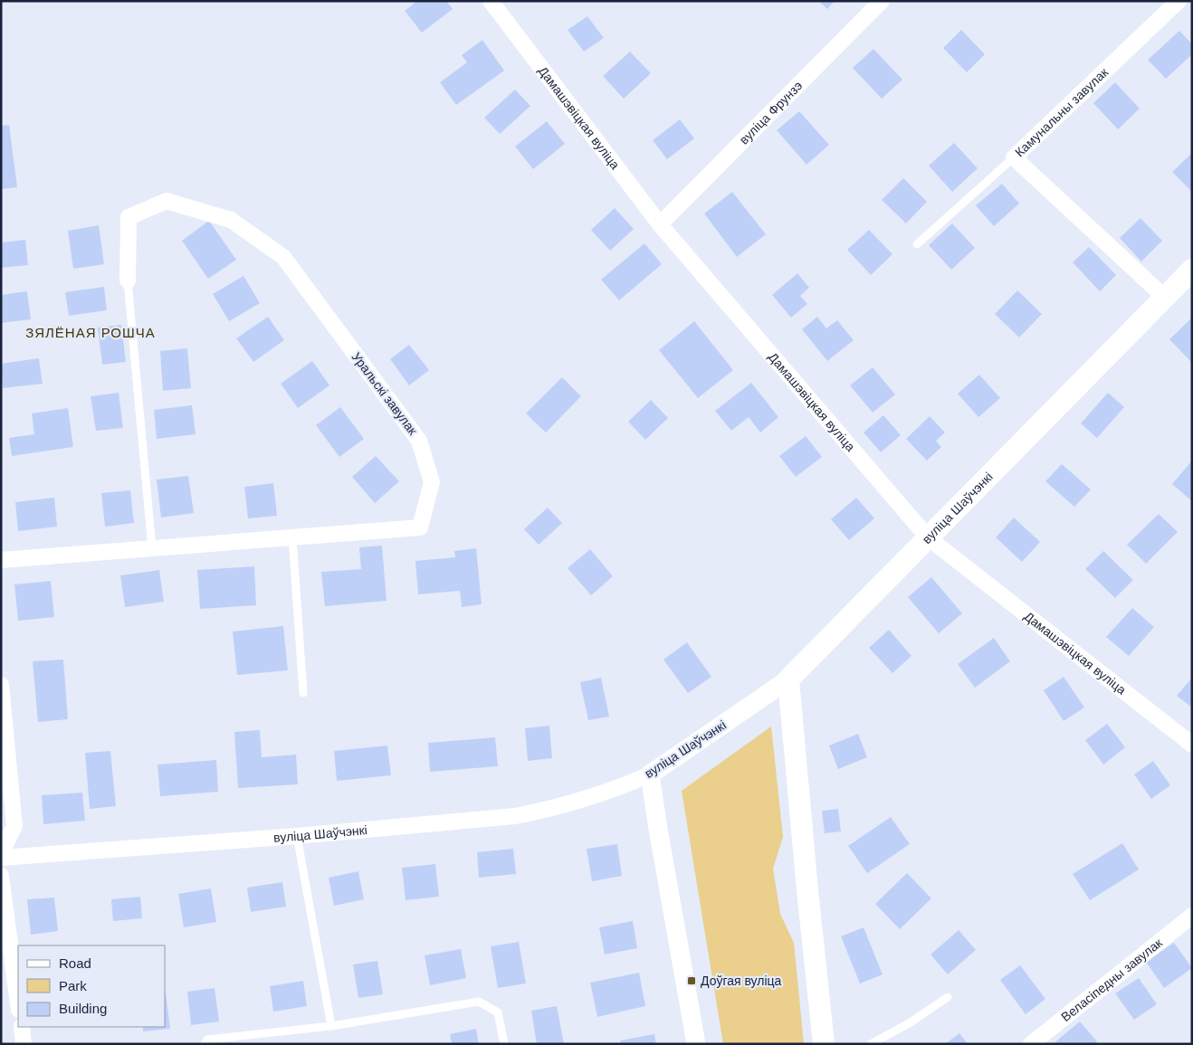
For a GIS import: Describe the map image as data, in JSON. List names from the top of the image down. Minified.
{"streets":{"main road":["вуліца Шаўчэнкі"],"street":["вуліца Фрунзэ","Камунальны завулак","Дамашэвіцкая вуліца","Уральскі завулак","Веласіпедны завулак"]},"crossings":[["вуліца Фрунзэ","Дамашэвіцкая вуліца"],["Камунальны завулак","вуліца Шаўчэнкі"],["Дамашэвіцкая вуліца","вуліца Шаўчэнкі"]],"districts":["ЗЯЛЁНАЯ РОШЧА"],"places":{"transit":["Доўгая вуліца"]},"legend":["Road","Park","Building"]}
